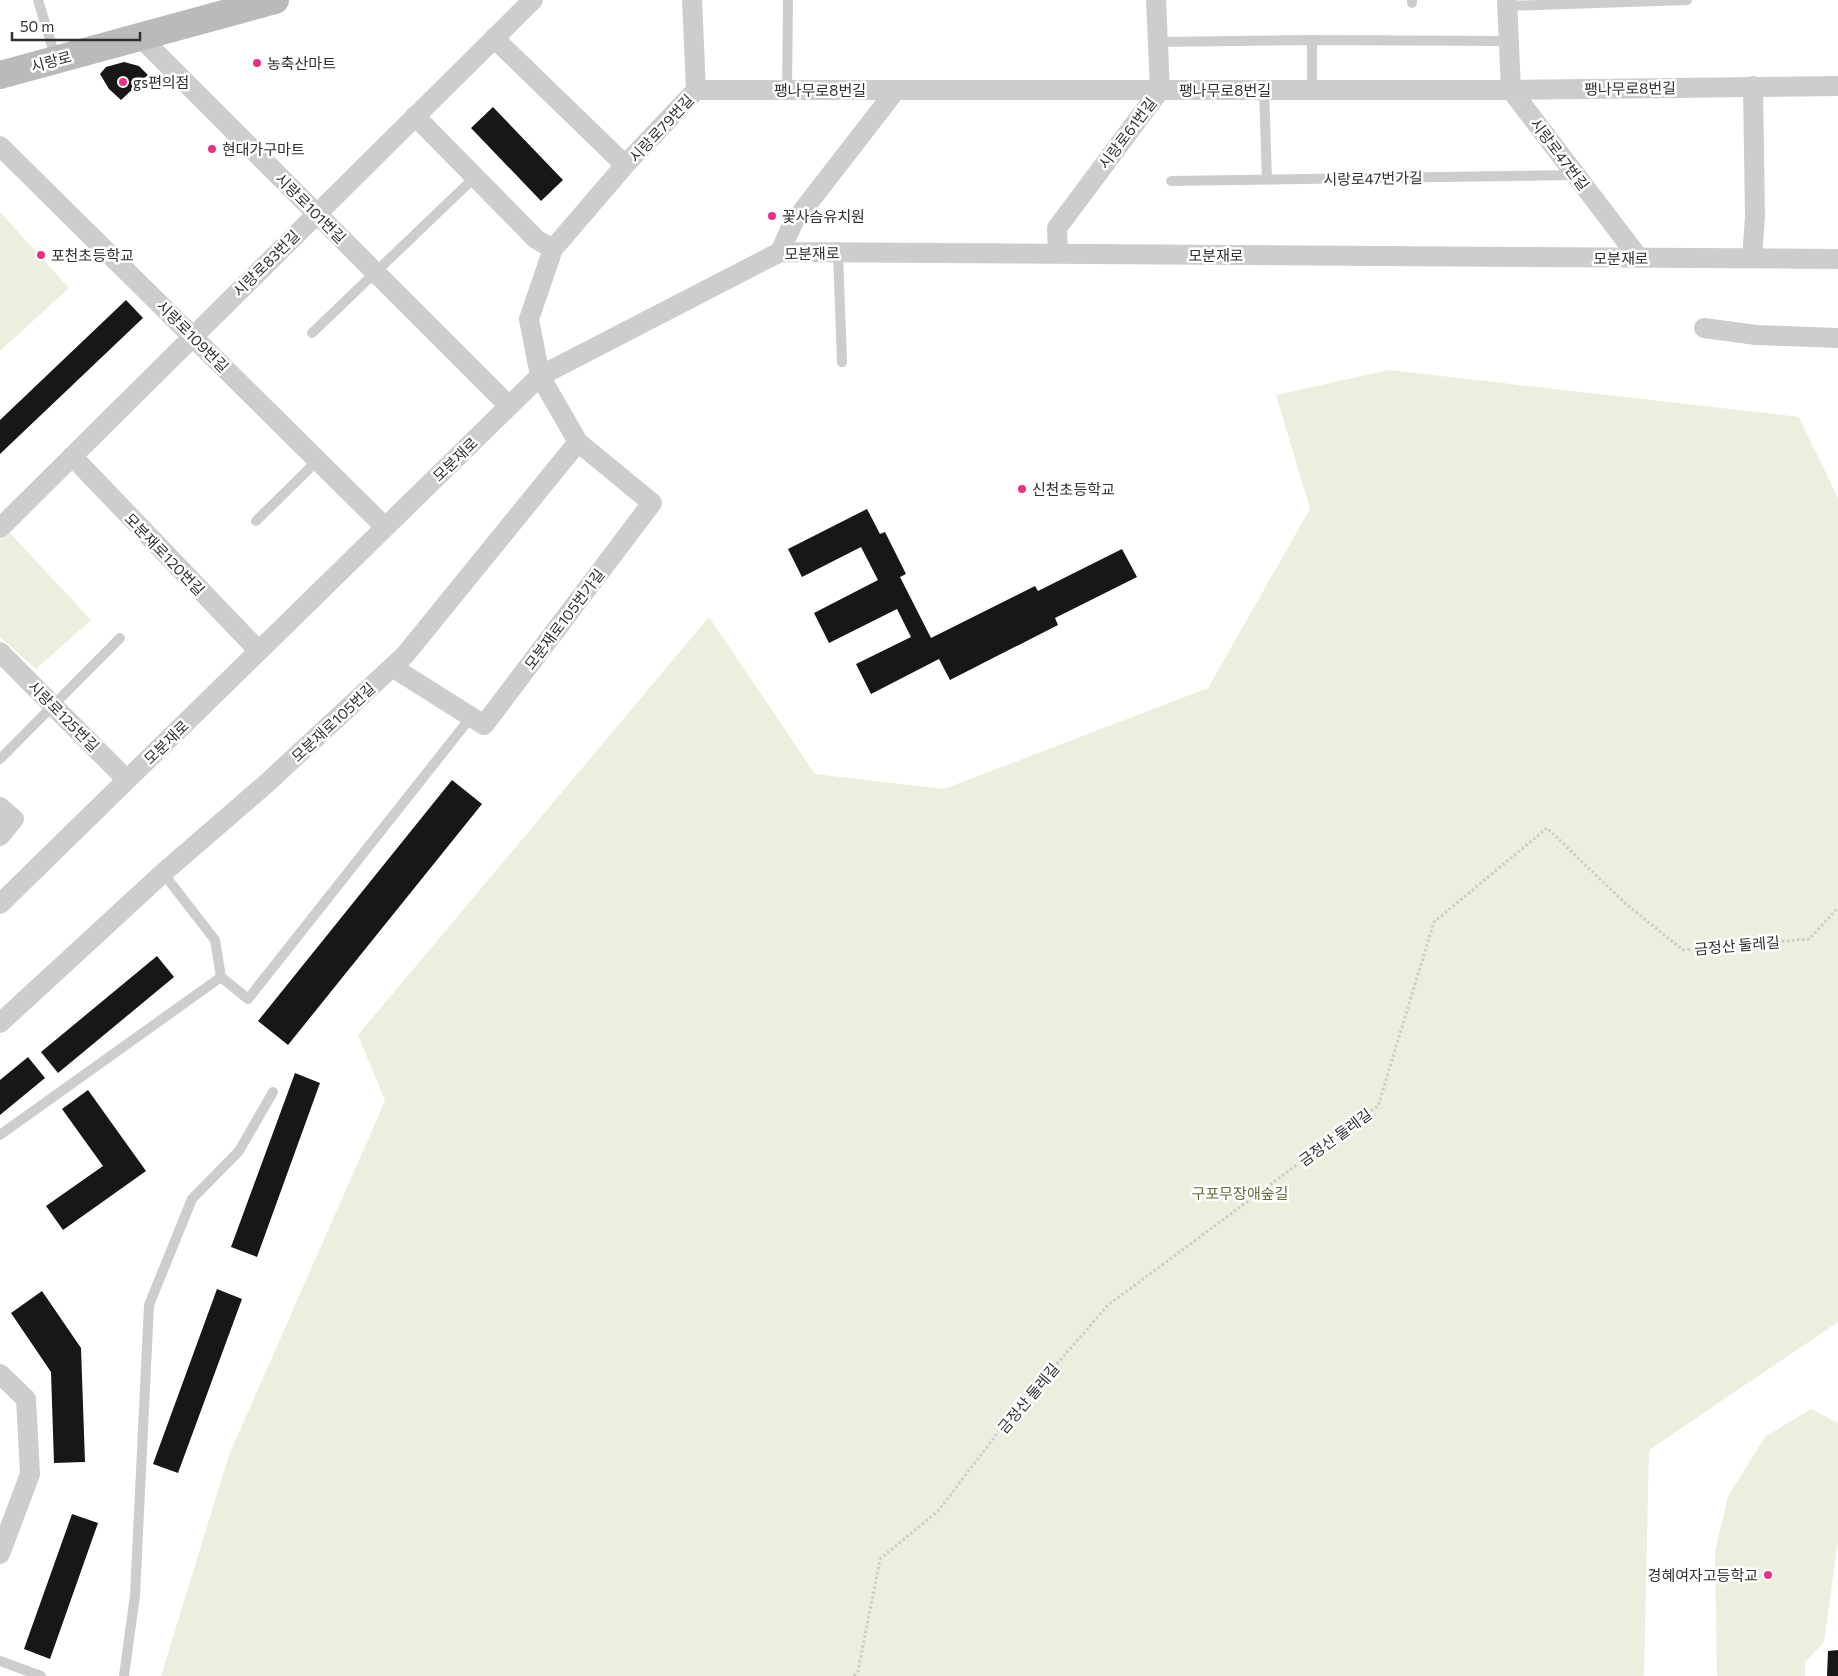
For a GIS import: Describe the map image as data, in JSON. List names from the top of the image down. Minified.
{"streets":{"main road":["시랑로"],"street":["팽나무로8번길","시랑로79번길","시랑로61번길","시랑로47번길","시랑로101번길","모분재로","시랑로83번길","시랑로109번길","모분재로120번길","모분재로105번가길","시랑로125번길","모분재로105번길"],"lane":["시랑로47번가길"],"path":["금정산 둘레길"]},"crossings":[["시랑로","시랑로101번길"],["팽나무로8번길","시랑로79번길"],["팽나무로8번길","시랑로61번길"],["팽나무로8번길","시랑로47번길"],["시랑로79번길","모분재로"],["시랑로79번길","시랑로83번길"],["시랑로61번길","모분재로"],["시랑로47번길","시랑로47번가길"],["시랑로47번길","모분재로"],["시랑로101번길","모분재로"],["시랑로101번길","시랑로83번길"],["모분재로","시랑로109번길"],["모분재로","모분재로120번길"],["모분재로","시랑로125번길"],["시랑로83번길","시랑로109번길"],["시랑로83번길","모분재로120번길"],["모분재로105번가길","모분재로105번길"]],"parks":["구포무장애숲길"],"places":["농축산마트","gs편의점","현대가구마트","꽃사슴유치원","포천초등학교","신천초등학교","경혜여자고등학교"],"scale_bar":"50 m"}
